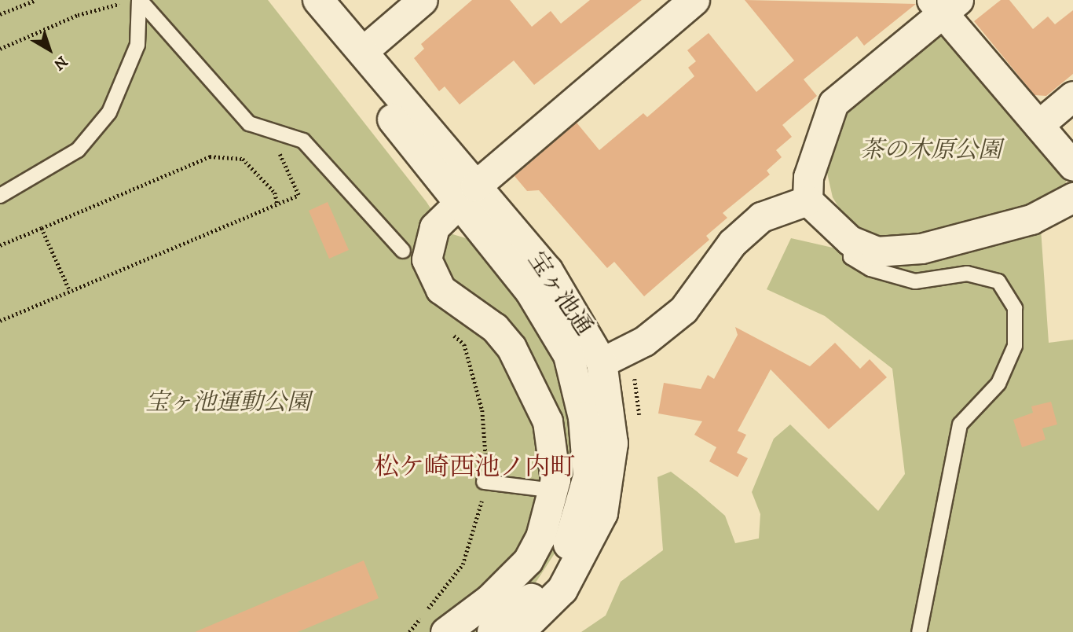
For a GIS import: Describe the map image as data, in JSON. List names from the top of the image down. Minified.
{"streets":{"street":["宝ヶ池通"]},"districts":["松ケ崎西池ノ内町"],"parks":["茶の木原公園","宝ヶ池運動公園"],"north":"bottom right"}
